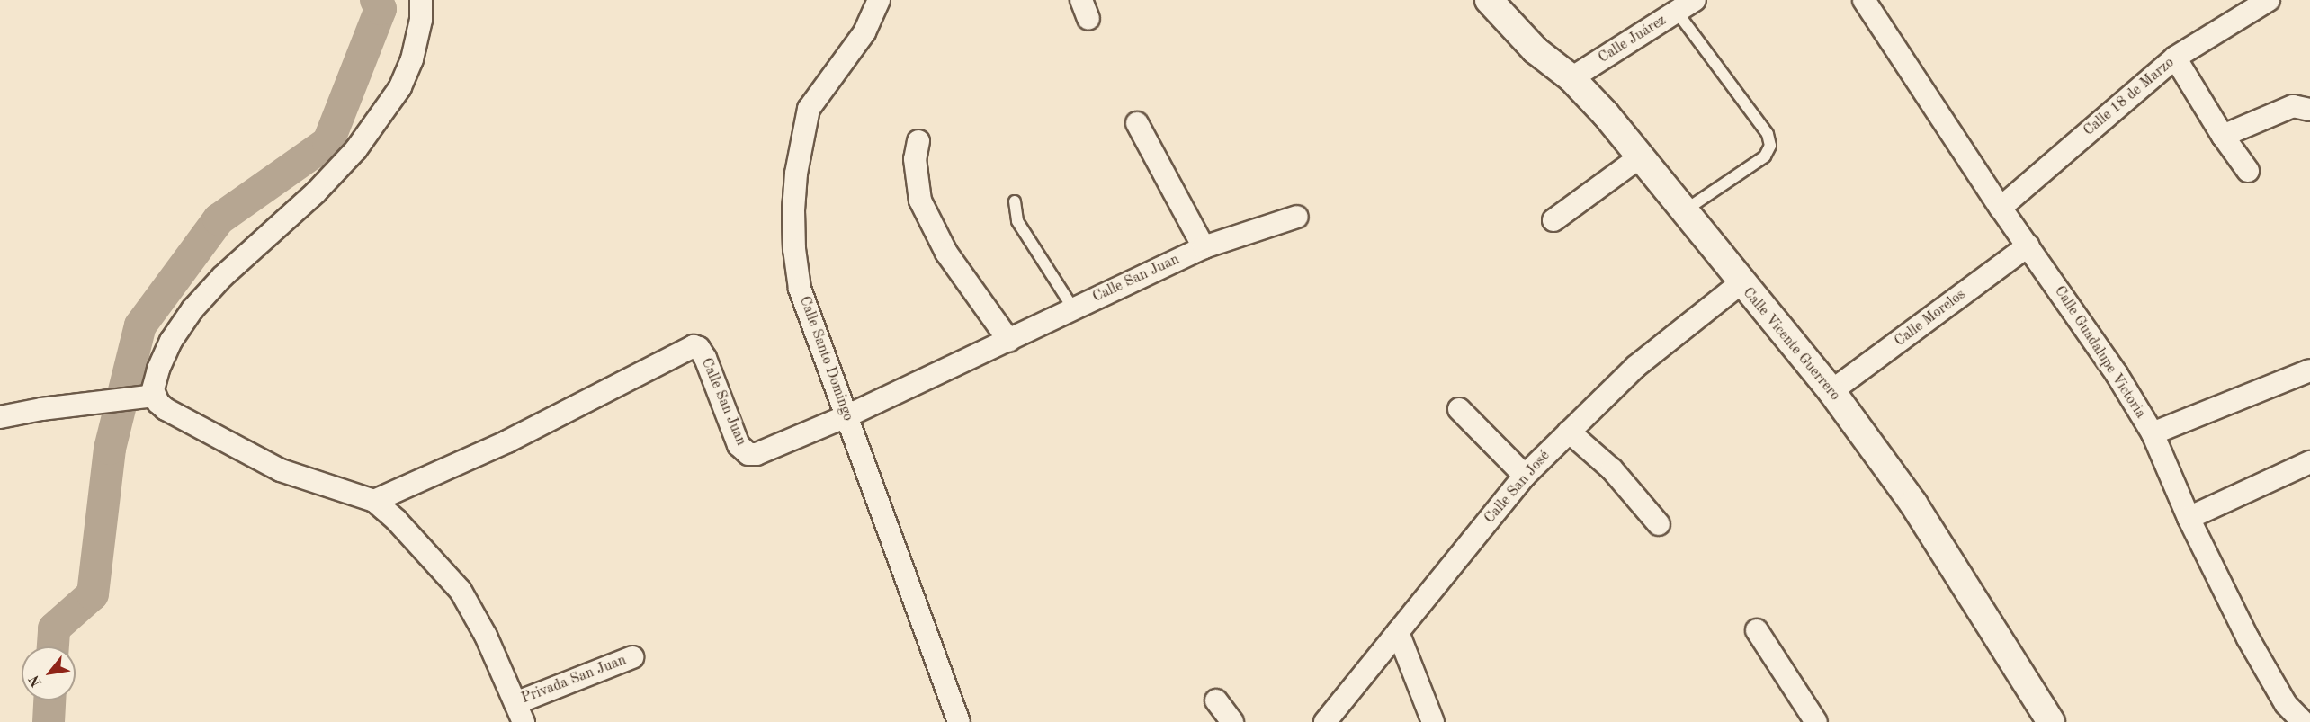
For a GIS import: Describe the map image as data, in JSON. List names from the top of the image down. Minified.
{"streets":{"street":["Calle Juárez","Calle 18 de Marzo","Calle San Juan","Calle Morelos","Calle Vicente Guerrero","Calle Guadalupe Victoria","Calle Santo Domingo","Calle San José","Privada San Juan"]},"crossings":[["Calle Juárez","Calle Vicente Guerrero"],["Calle 18 de Marzo","Calle Guadalupe Victoria"],["Calle San Juan","Calle Santo Domingo"],["Calle Morelos","Calle Vicente Guerrero"],["Calle Morelos","Calle Guadalupe Victoria"],["Calle Vicente Guerrero","Calle San José"]],"north":"bottom left"}
